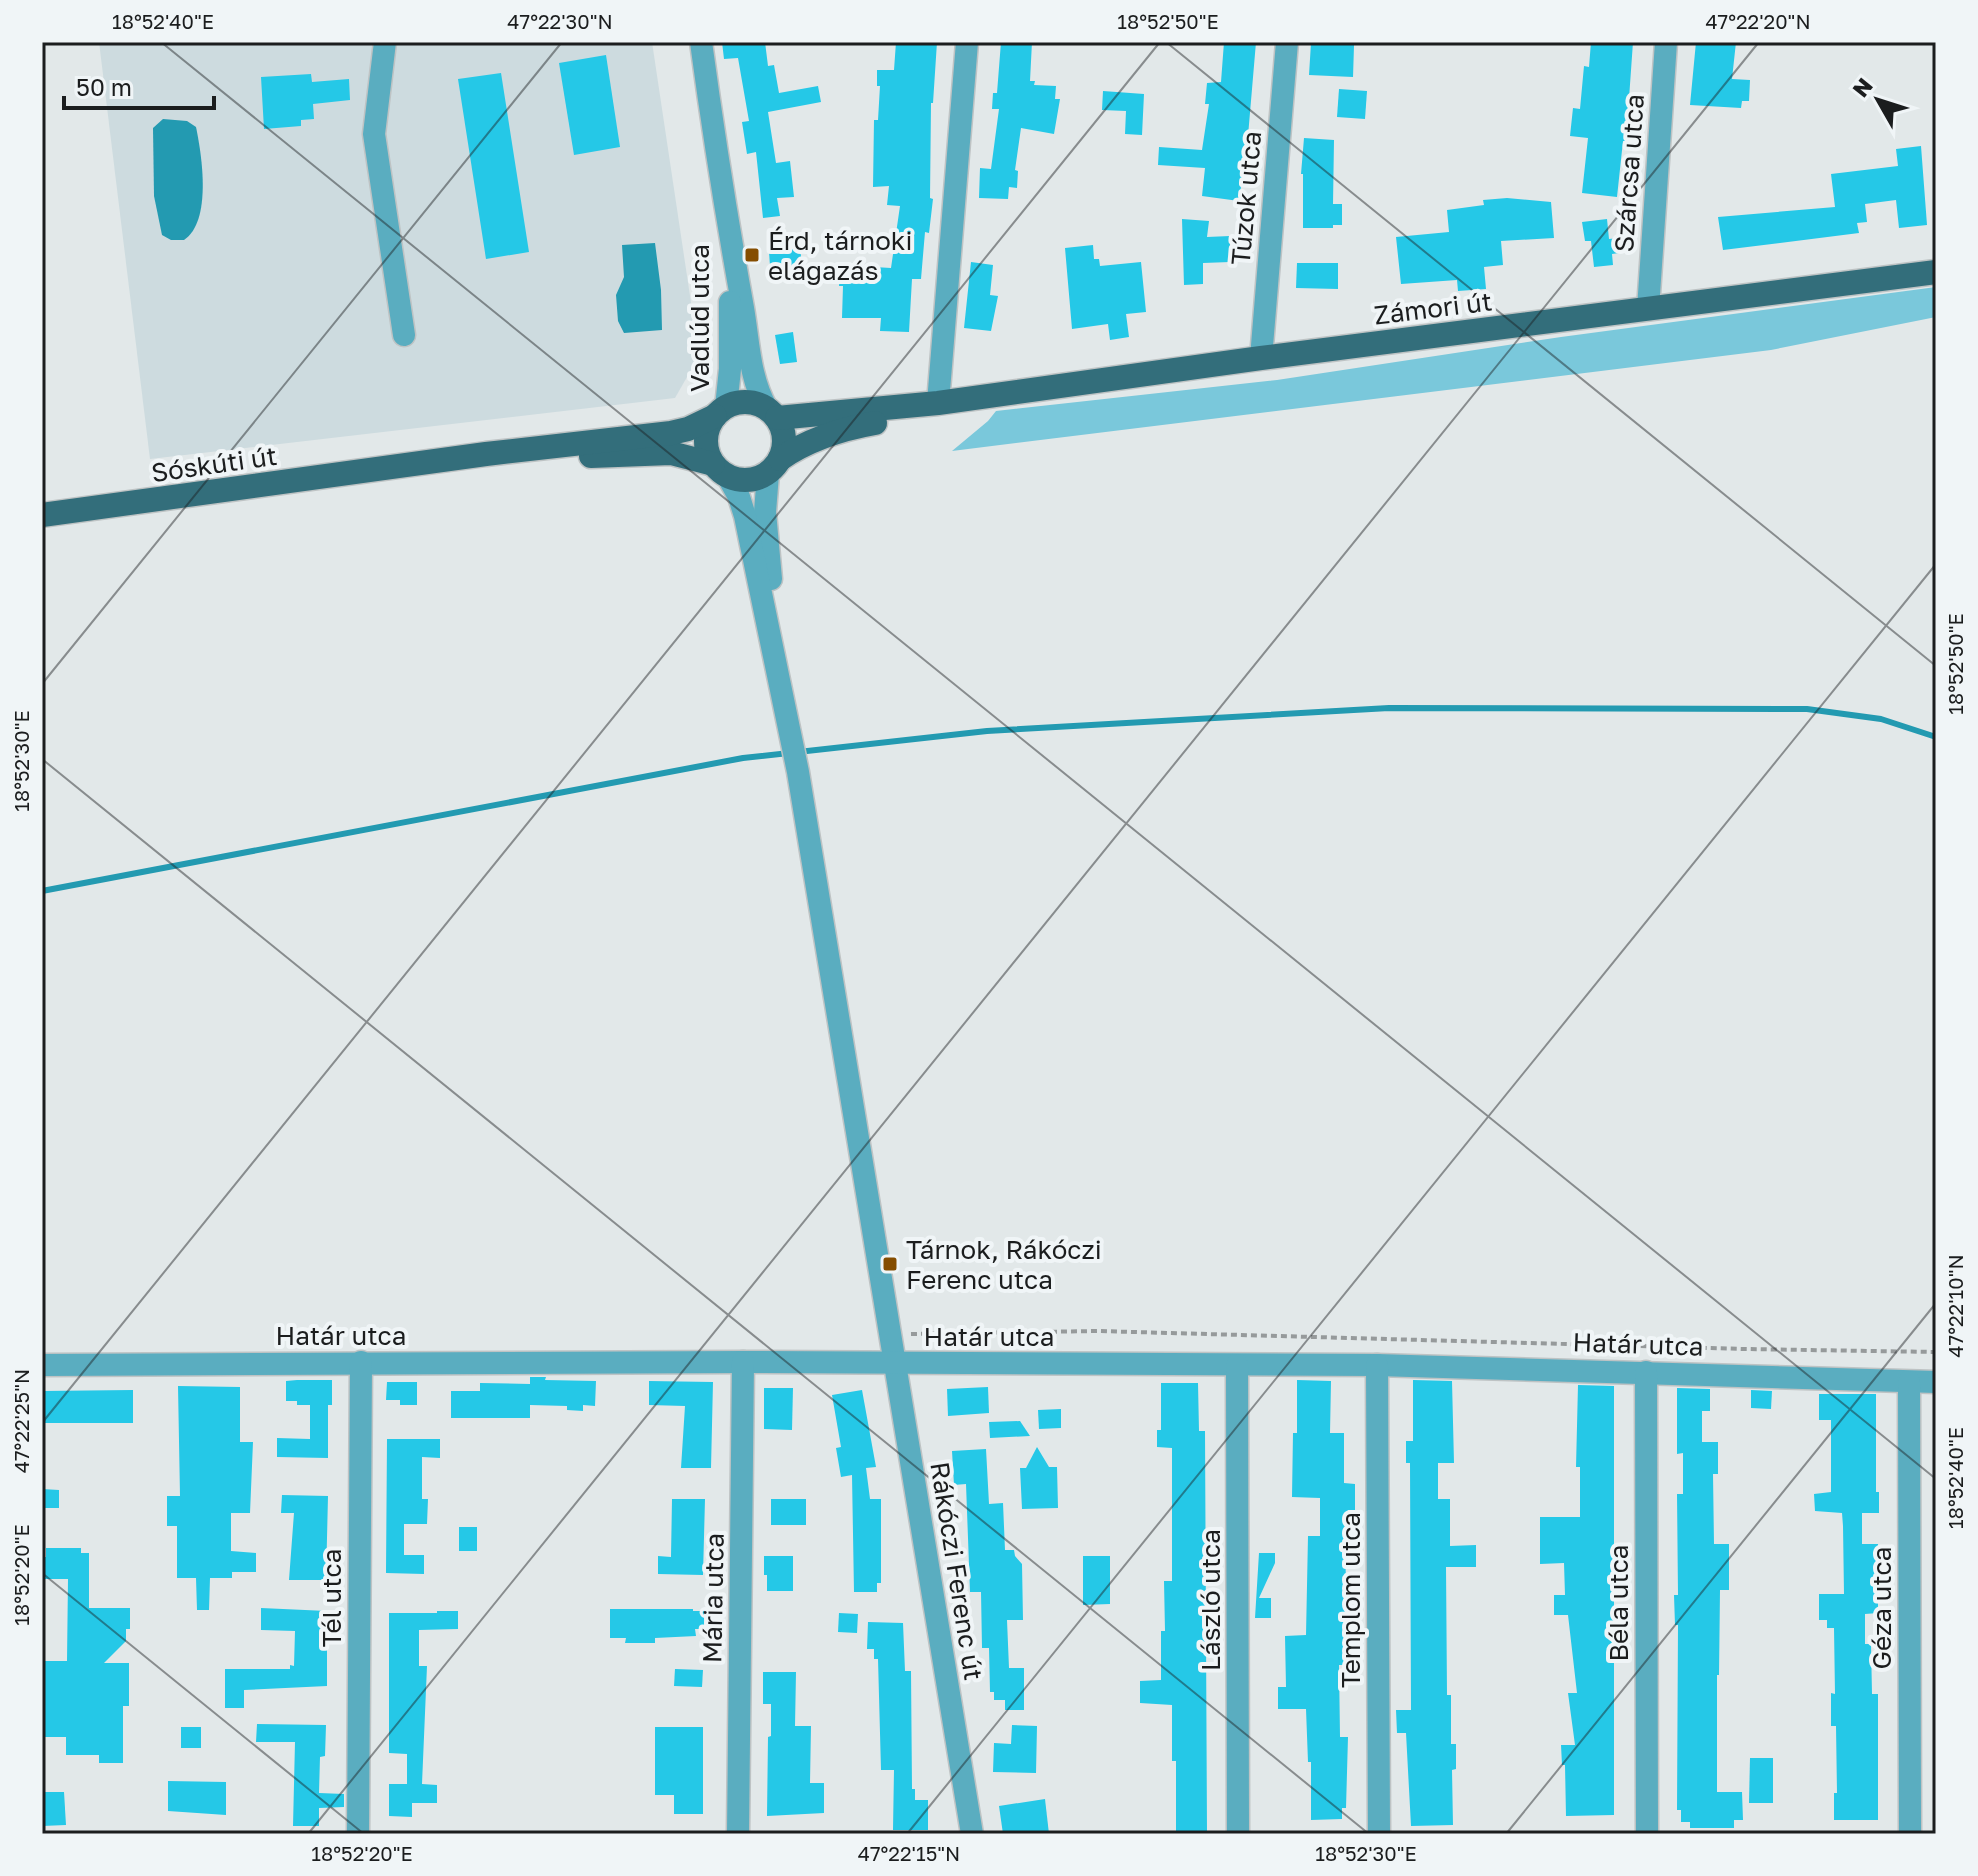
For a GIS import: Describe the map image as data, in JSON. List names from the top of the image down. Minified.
{"streets":{"main road":["Zámori út","Sóskúti út"],"street":["Szárcsa utca","Túzok utca","Vadlúd utca","Határ utca","Rákóczi Ferenc út","Tél utca","Mária utca","László utca","Templom utca","Béla utca","Géza utca"]},"crossings":[["Szárcsa utca","Zámori út"],["Túzok utca","Zámori út"],["Zámori út","Vadlúd utca"],["Zámori út","Sóskúti út"],["Vadlúd utca","Sóskúti út"],["Határ utca","Rákóczi Ferenc út"],["Határ utca","Tél utca"],["Határ utca","Mária utca"],["Határ utca","László utca"],["Határ utca","Templom utca"],["Határ utca","Béla utca"],["Határ utca","Géza utca"]],"places":{"transit":["Érd, tárnoki elágazás","Tárnok, Rákóczi Ferenc utca"]},"scale_bar":"50 m","north":"top left","coordinates":["18°52'40\"E","47°22'30\"N","18°52'50\"E","47°22'20\"N","18°52'30\"E","47°22'10\"N","47°22'25\"N","18°52'20\"E","47°22'15\"N"]}
